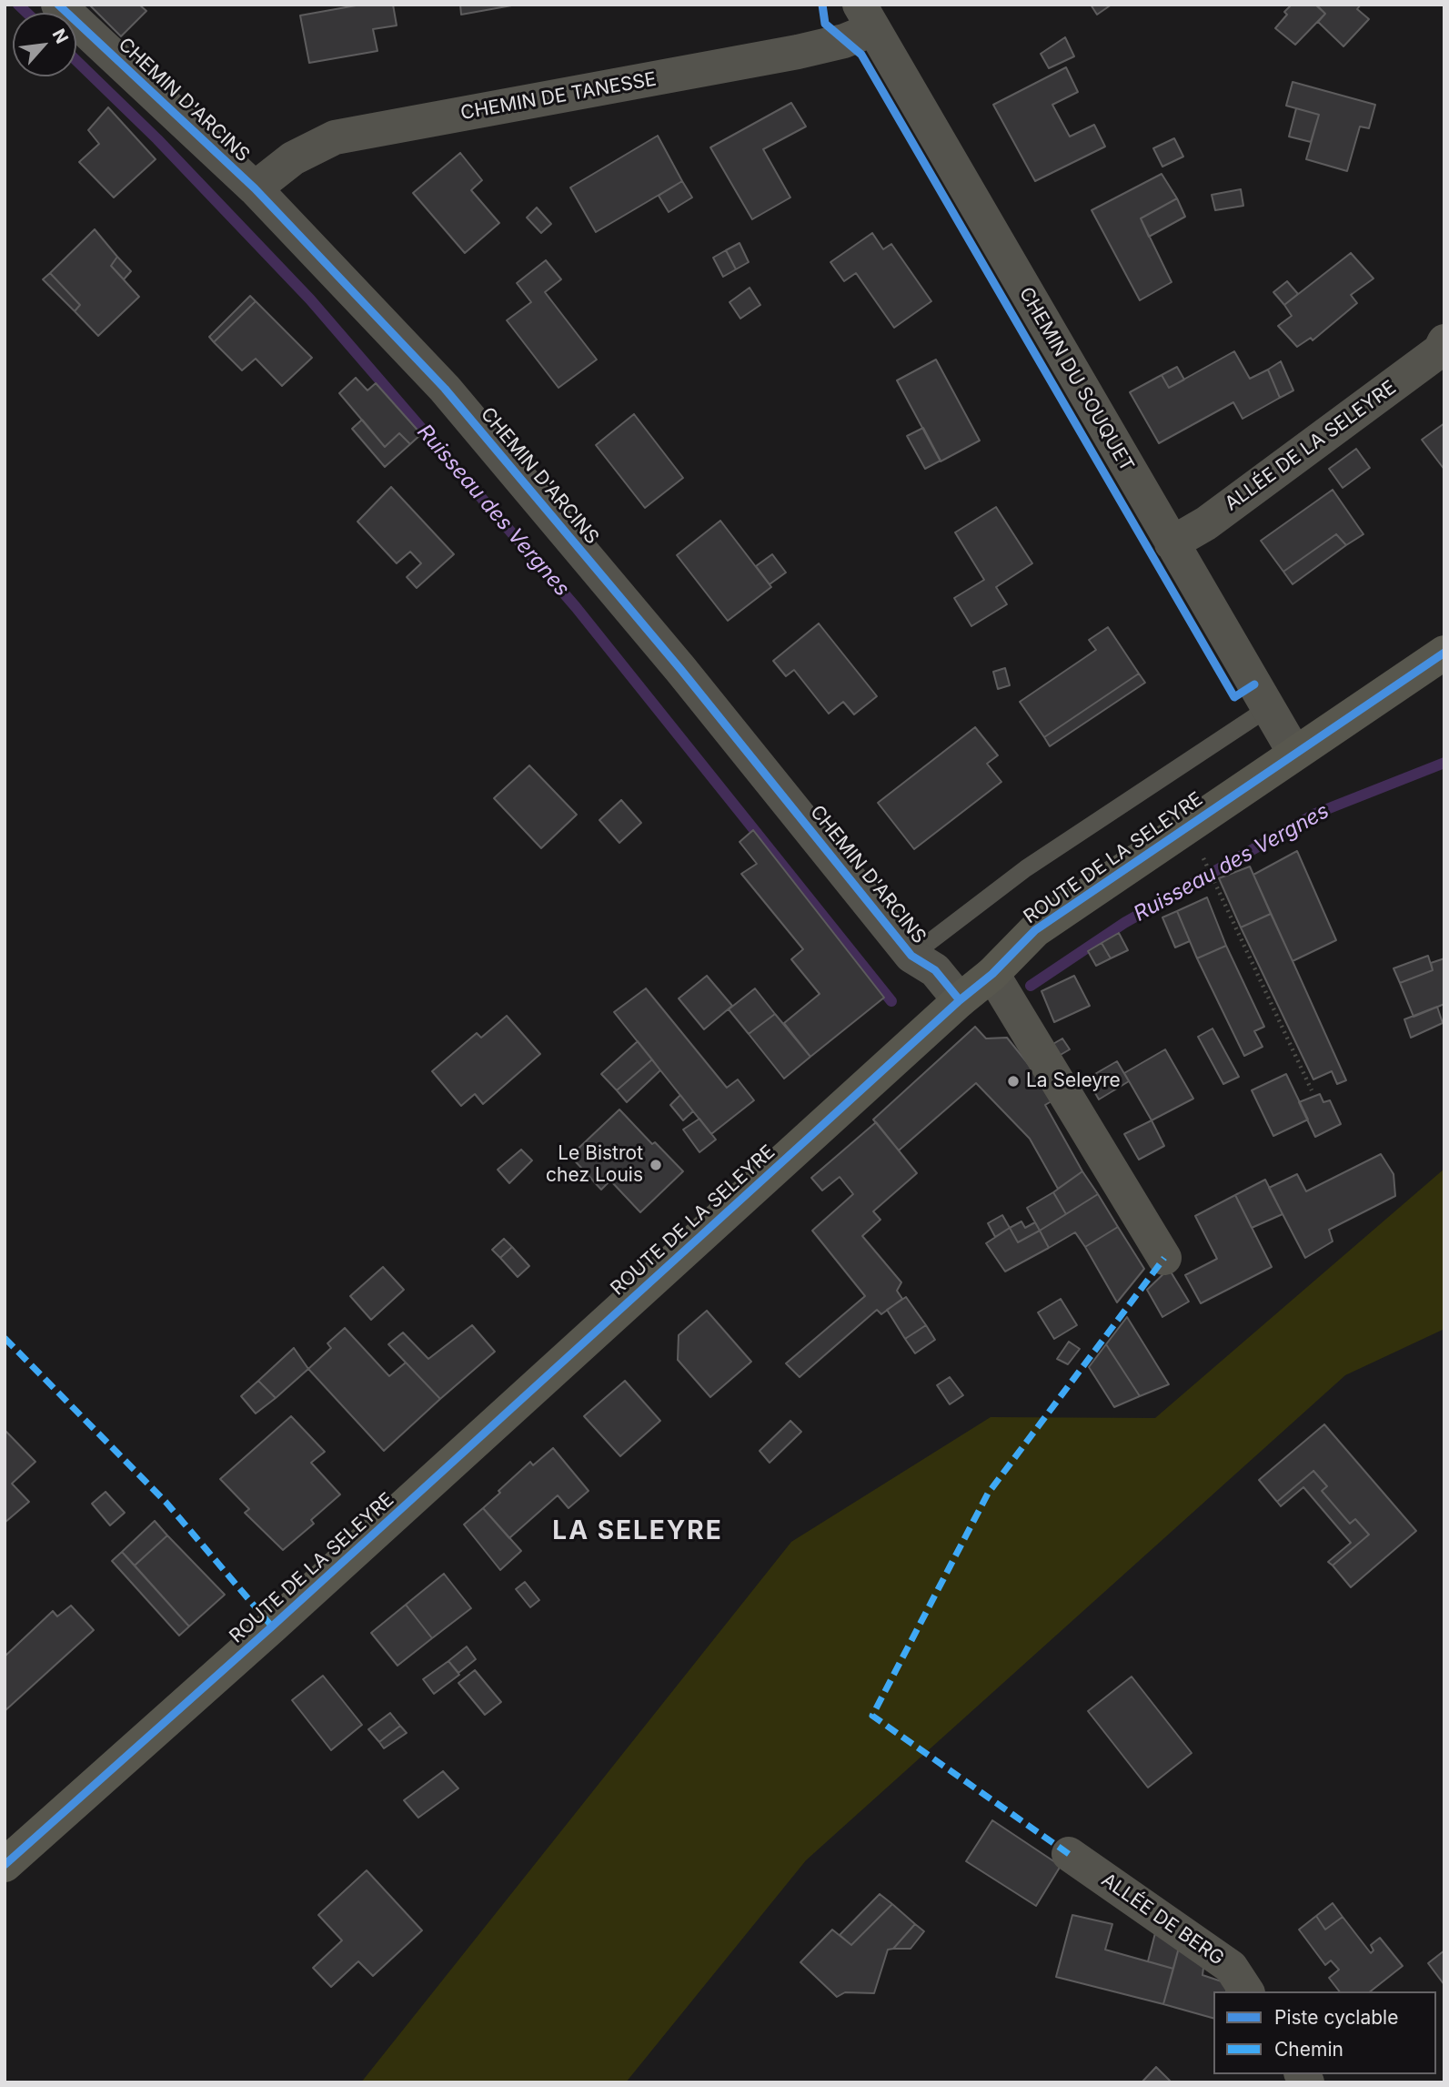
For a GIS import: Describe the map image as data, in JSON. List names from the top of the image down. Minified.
{"streets":{"street":["CHEMIN DE TANESSE","CHEMIN D'ARCINS","CHEMIN DU SOUQUET","ALLÉE DE LA SELEYRE","ROUTE DE LA SELEYRE","ALLÉE DE BERG"]},"crossings":[["CHEMIN DE TANESSE","CHEMIN D'ARCINS"],["CHEMIN DE TANESSE","CHEMIN DU SOUQUET"],["CHEMIN D'ARCINS","ROUTE DE LA SELEYRE"],["CHEMIN DU SOUQUET","ALLÉE DE LA SELEYRE"],["CHEMIN DU SOUQUET","ROUTE DE LA SELEYRE"]],"districts":["LA SELEYRE"],"water":["Ruisseau des Vergnes"],"places":["La Seleyre","Le Bistrot chez Louis"],"legend":["Piste cyclable","Chemin"],"north":"top right"}
